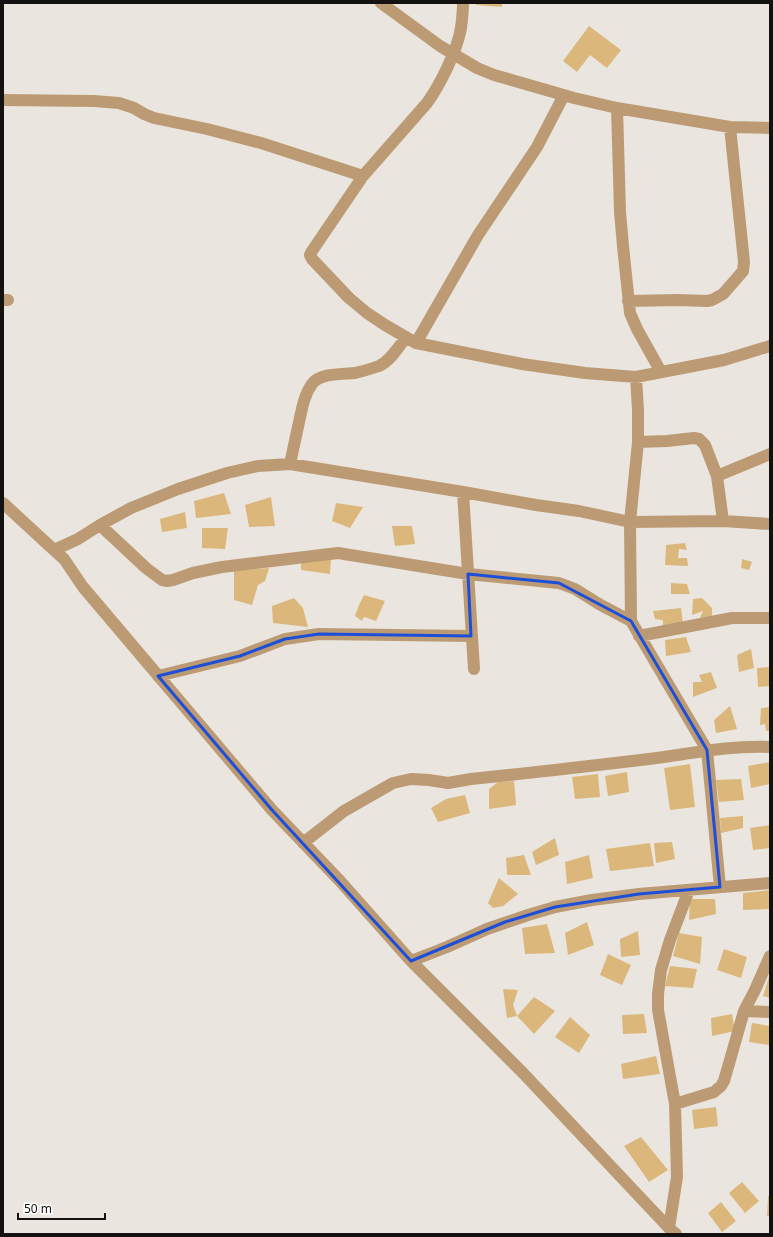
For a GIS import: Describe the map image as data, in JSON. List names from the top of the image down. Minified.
{"scale_bar":"50 m"}
